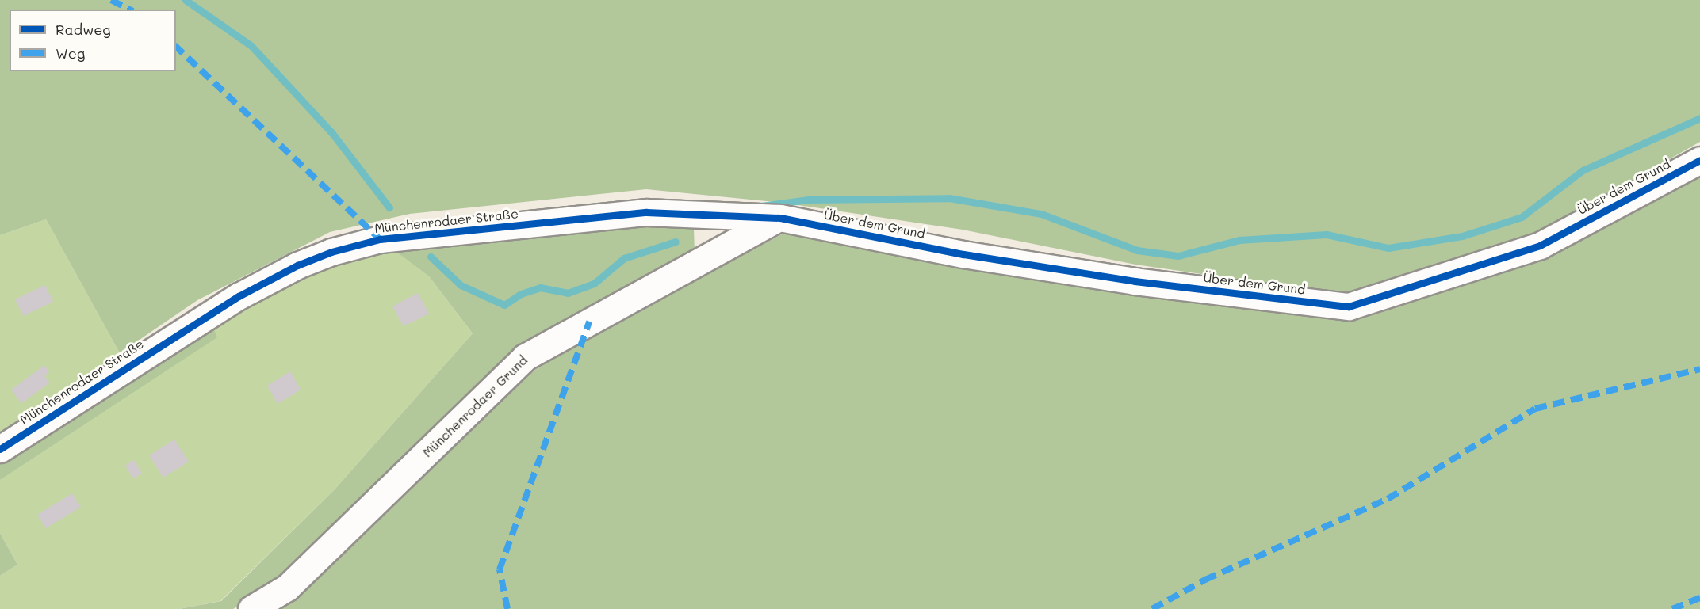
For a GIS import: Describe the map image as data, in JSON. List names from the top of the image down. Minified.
{"streets":{"street":["Über dem Grund","Münchenrodaer Straße","Münchenrodaer Grund"]},"crossings":[["Über dem Grund","Münchenrodaer Straße"],["Über dem Grund","Münchenrodaer Grund"],["Münchenrodaer Straße","Münchenrodaer Grund"]],"legend":["Radweg","Weg"]}
